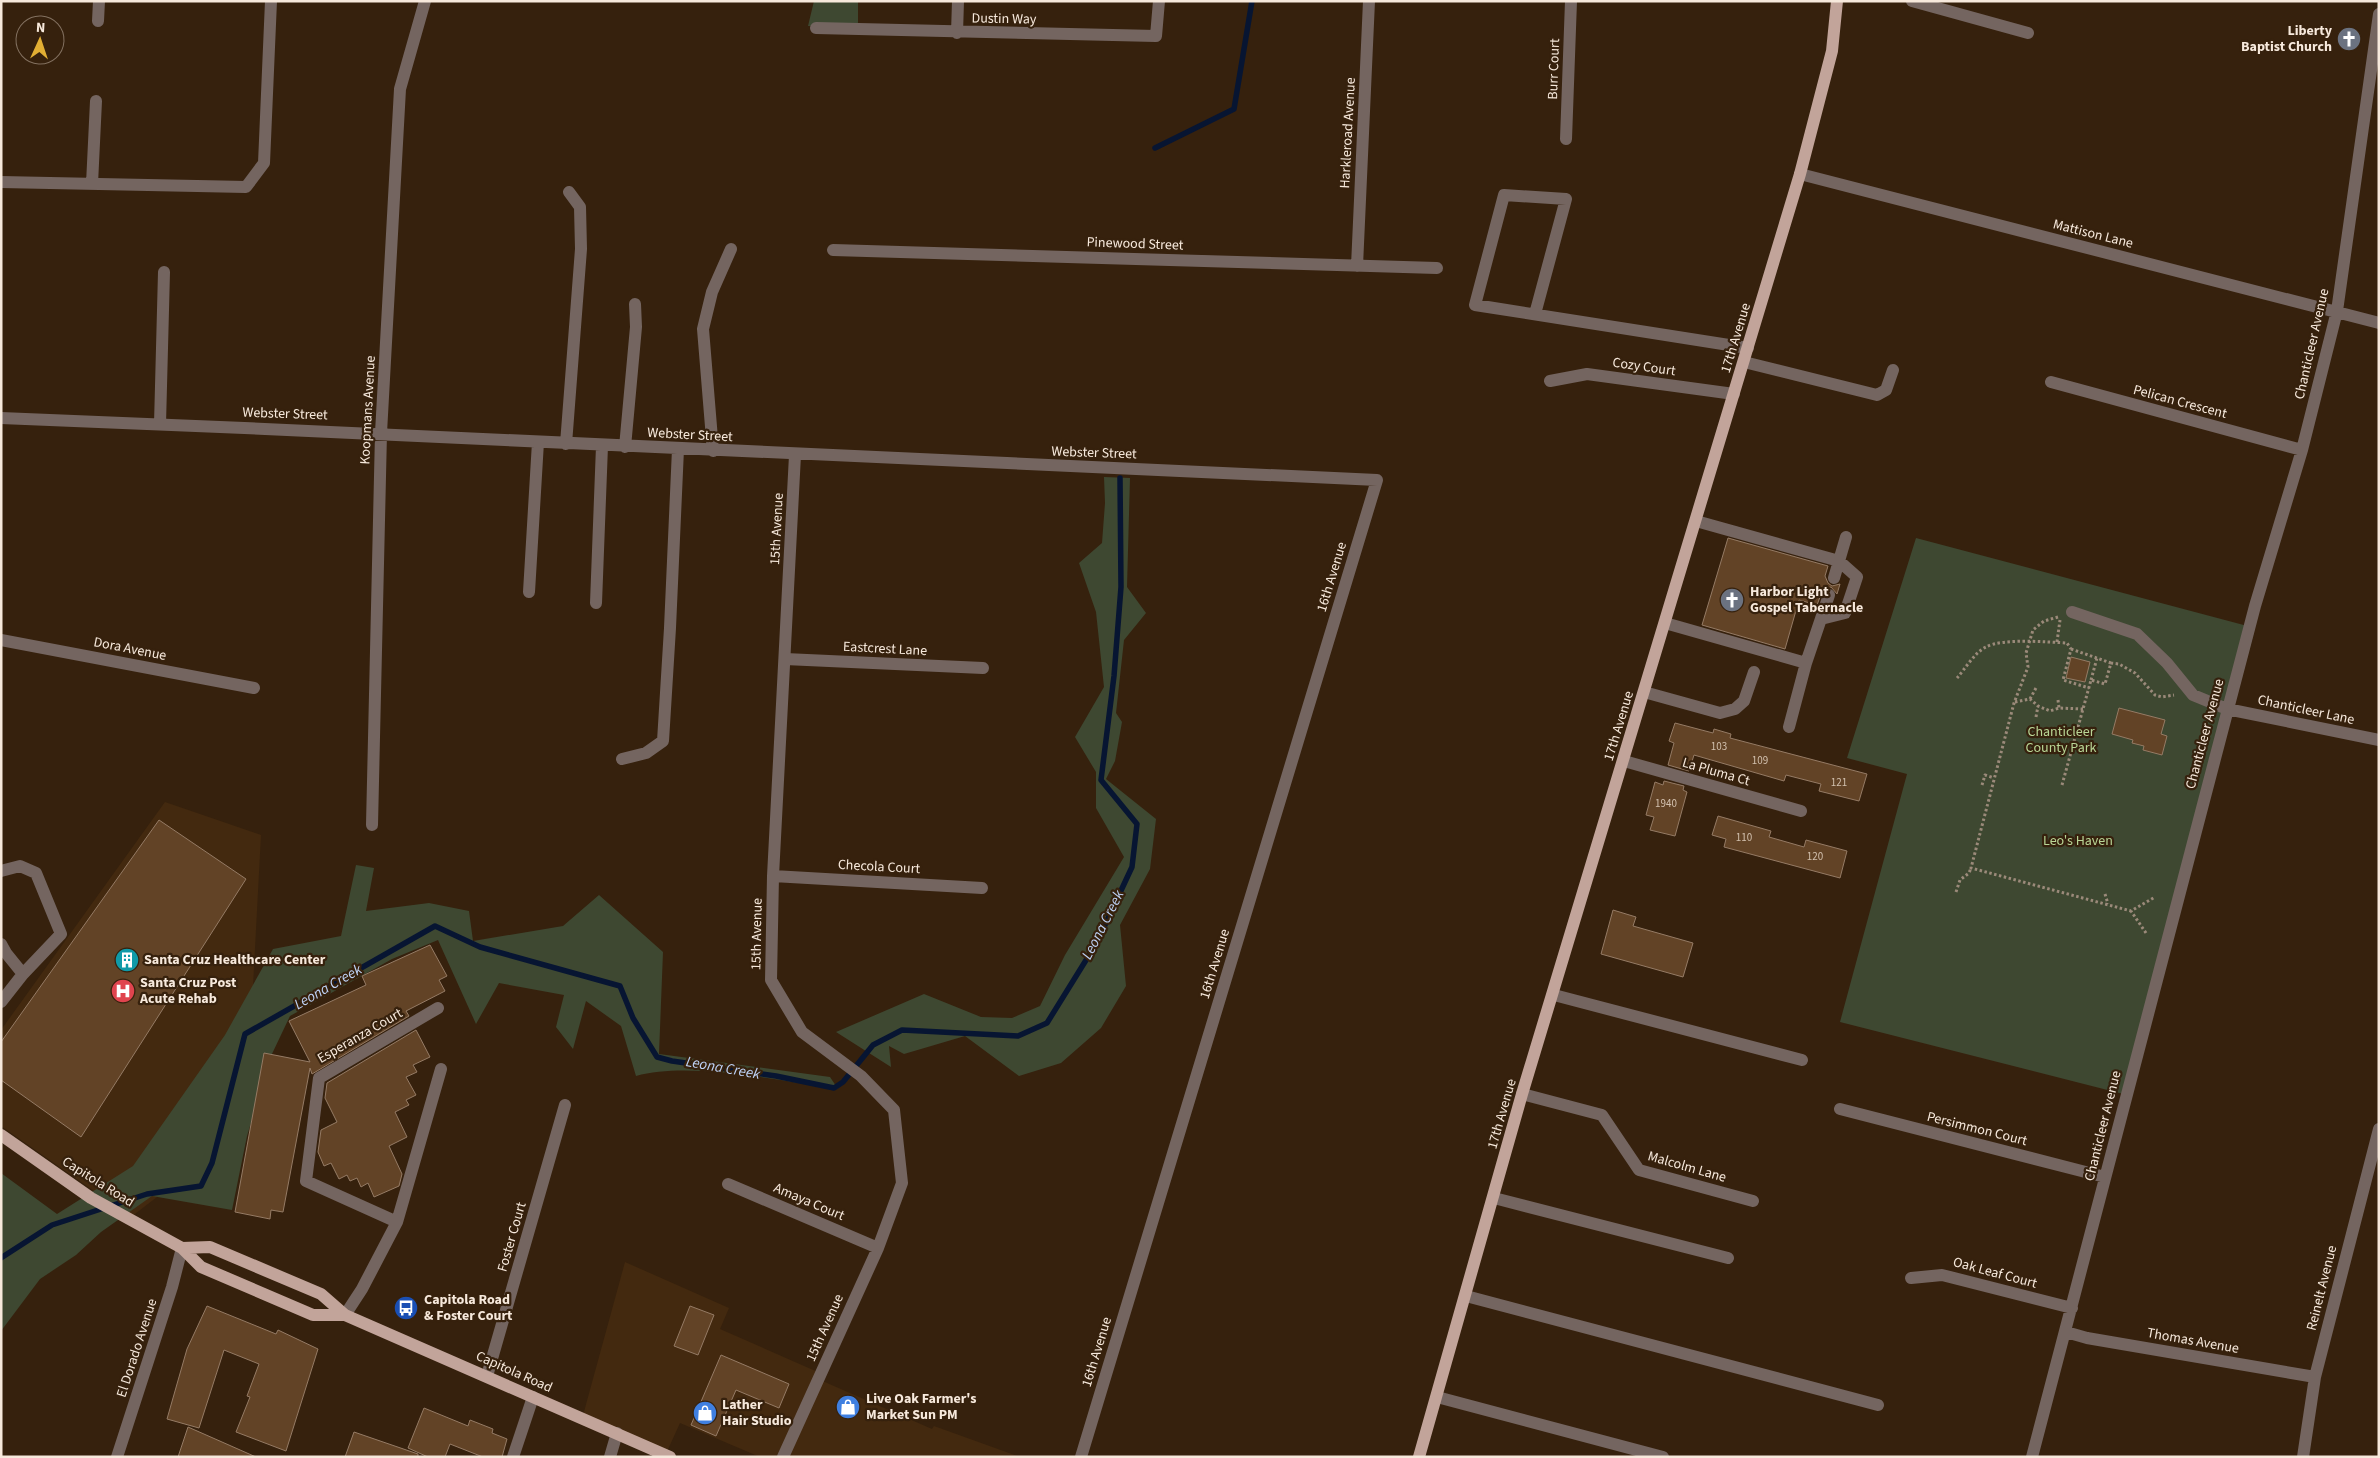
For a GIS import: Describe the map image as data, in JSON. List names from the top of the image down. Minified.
{"streets":{"main road":["17th Avenue","Capitola Road"],"street":["Dustin Way","Burr Court","Harkleroad Avenue","Mattison Lane","Pinewood Street","Chanticleer Avenue","Cozy Court","Pelican Crescent","Koopmans Avenue","Webster Street","15th Avenue","16th Avenue","Dora Avenue","Eastcrest Lane","Chanticleer Lane","La Pluma Ct","Checola Court","Esperanza Court","Persimmon Court","Malcolm Lane","Amaya Court","Foster Court","Oak Leaf Court","Reinelt Avenue","Thomas Avenue","El Dorado Avenue"]},"crossings":[["Harkleroad Avenue","Pinewood Street"],["Mattison Lane","17th Avenue"],["Mattison Lane","Chanticleer Avenue"],["17th Avenue","Cozy Court"],["17th Avenue","La Pluma Ct"],["17th Avenue","Malcolm Lane"],["Chanticleer Avenue","Pelican Crescent"],["Chanticleer Avenue","Chanticleer Lane"],["Chanticleer Avenue","Persimmon Court"],["Chanticleer Avenue","Oak Leaf Court"],["Chanticleer Avenue","Thomas Avenue"],["Koopmans Avenue","Webster Street"],["Webster Street","15th Avenue"],["Webster Street","16th Avenue"],["15th Avenue","Eastcrest Lane"],["15th Avenue","Checola Court"],["15th Avenue","Amaya Court"],["Capitola Road","Foster Court"],["Capitola Road","El Dorado Avenue"],["Reinelt Avenue","Thomas Avenue"]],"water":["Leona Creek"],"parks":["Chanticleer County Park","Leo's Haven"],"places":{"church":["Liberty Baptist Church","Harbor Light Gospel Tabernacle"],"building":["Santa Cruz Healthcare Center"],"hospital":["Santa Cruz Post Acute Rehab"],"bus stop":["Capitola Road & Foster Court"],"shop":["Live Oak Farmer's Market Sun PM","Lather Hair Studio"]},"house_numbers":["103","109","121","1940","110","120"],"north":"top"}
